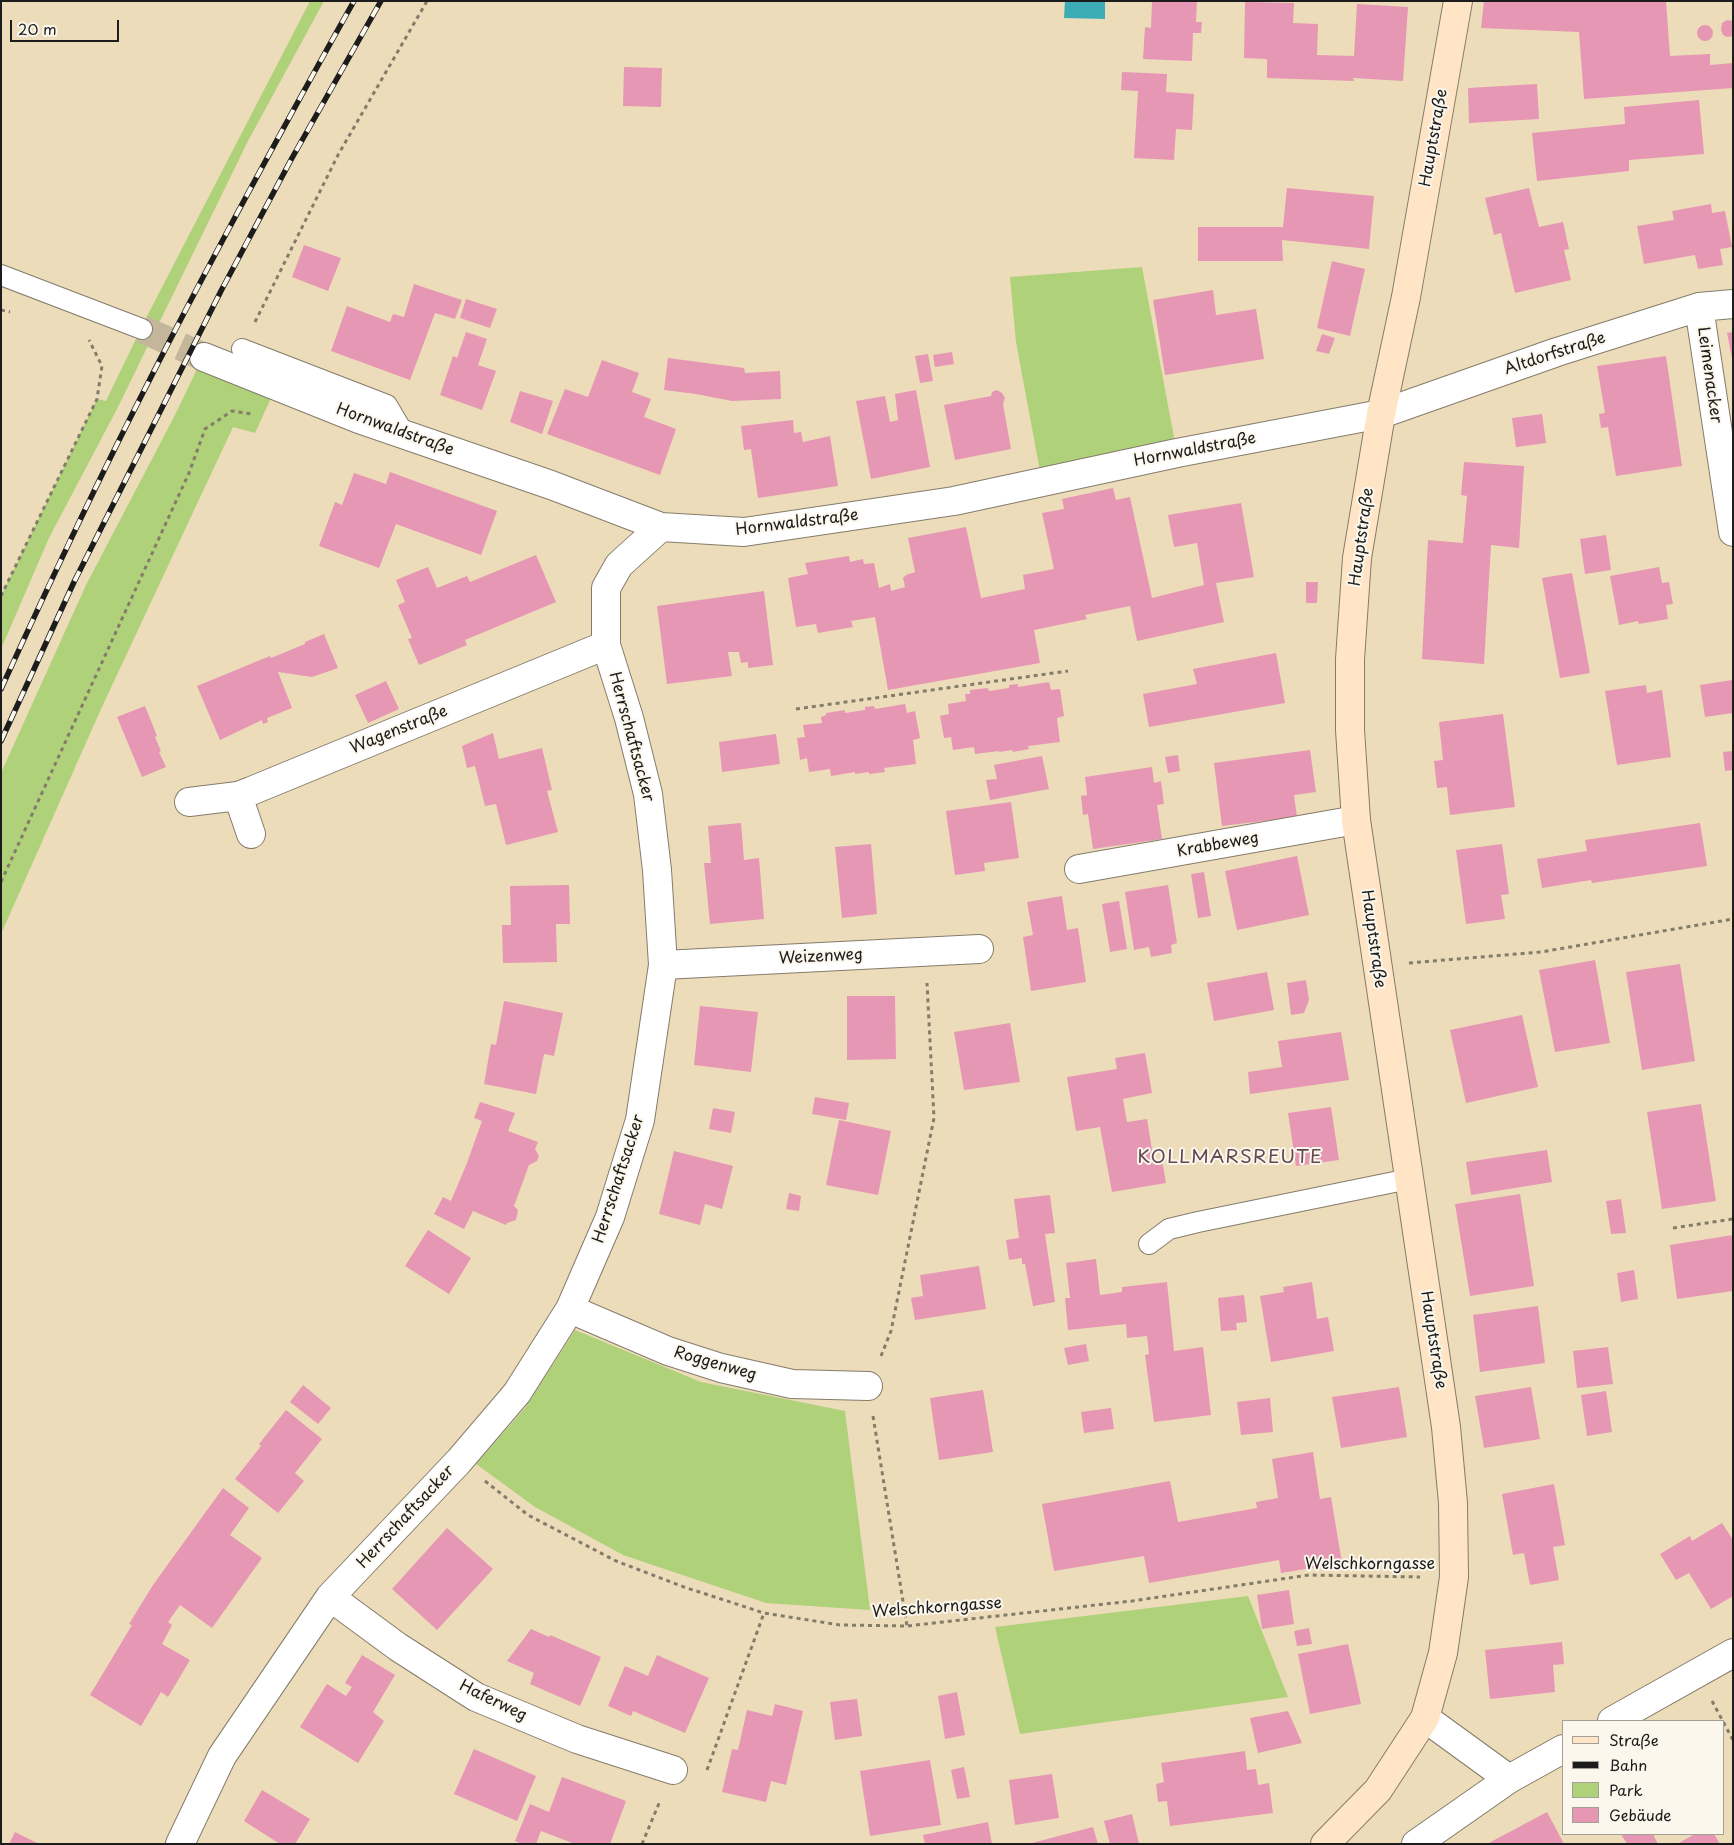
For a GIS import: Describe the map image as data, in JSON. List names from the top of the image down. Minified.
{"streets":{"main road":["Hauptstraße"],"street":["Altdorfstraße","Leimenacker","Hornwaldstraße","Wagenstraße","Herrschaftsacker","Krabbeweg","Weizenweg","Roggenweg","Haferweg"],"path":["Welschkorngasse"]},"crossings":[["Hauptstraße","Altdorfstraße"],["Hauptstraße","Hornwaldstraße"],["Hauptstraße","Krabbeweg"],["Hauptstraße","Welschkorngasse"],["Altdorfstraße","Leimenacker"],["Altdorfstraße","Hornwaldstraße"],["Hornwaldstraße","Herrschaftsacker"],["Wagenstraße","Herrschaftsacker"],["Herrschaftsacker","Weizenweg"],["Herrschaftsacker","Roggenweg"],["Herrschaftsacker","Welschkorngasse"],["Herrschaftsacker","Haferweg"]],"districts":["KOLLMARSREUTE"],"legend":["Straße","Bahn","Park","Gebäude"],"scale_bar":"20 m"}
